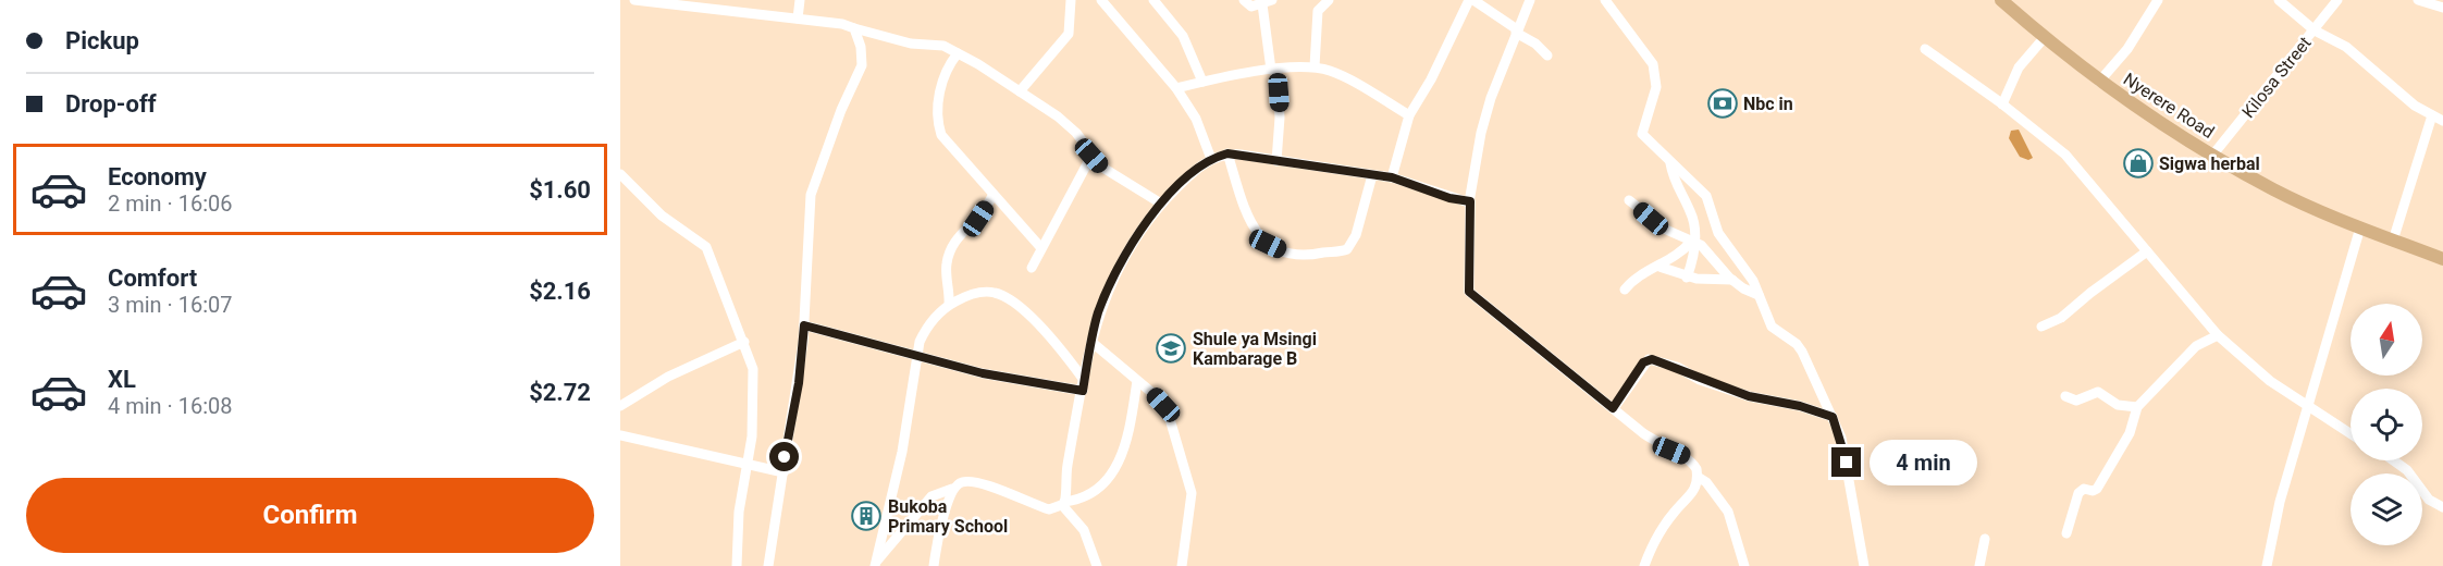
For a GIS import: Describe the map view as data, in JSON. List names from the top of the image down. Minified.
{"streets":{"main road":["Nyerere Road"],"street":["Kilosa Street"]},"crossings":[["Kilosa Street","Nyerere Road"]],"places":{"bank":["Nbc in"],"shop":["Sigwa herbal"],"school or university":["Shule ya Msingi Kambarage B"],"building":["Bukoba Primary School"]},"north":"top","page":{"banner":["Pickup","Drop-off"],"list":[{"name":"Economy","note":"2 min · 16:06","value":"$1.60"},{"name":"Comfort","note":"3 min · 16:07","value":"$2.16"},{"name":"XL","note":"4 min · 16:08","value":"$2.72"}],"bubble":"4 min","buttons":"Confirm"}}
